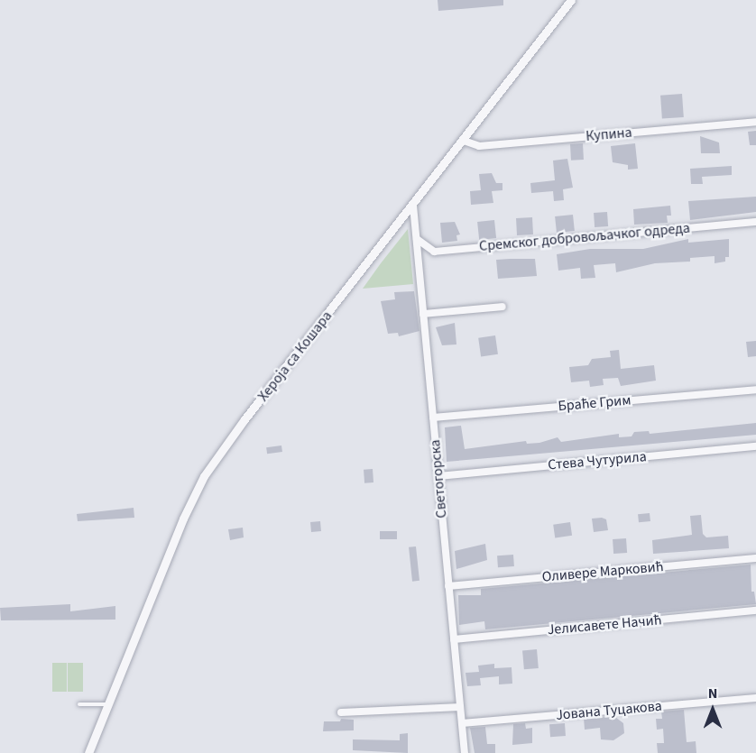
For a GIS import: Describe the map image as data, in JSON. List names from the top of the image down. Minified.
{"streets":{"street":["Купина","Сремског добровољачког одреда","Хероја са Кошара","Браће Грим","Стева Чутурила","Светогорска","Оливере Марковић","Јелисавете Начић","Јована Туцакова"]},"crossings":[["Купина","Хероја са Кошара"],["Сремског добровољачког одреда","Светогорска"],["Хероја са Кошара","Светогорска"],["Браће Грим","Светогорска"],["Стева Чутурила","Светогорска"],["Светогорска","Оливере Марковић"],["Светогорска","Јелисавете Начић"],["Светогорска","Јована Туцакова"]],"north":"top"}
